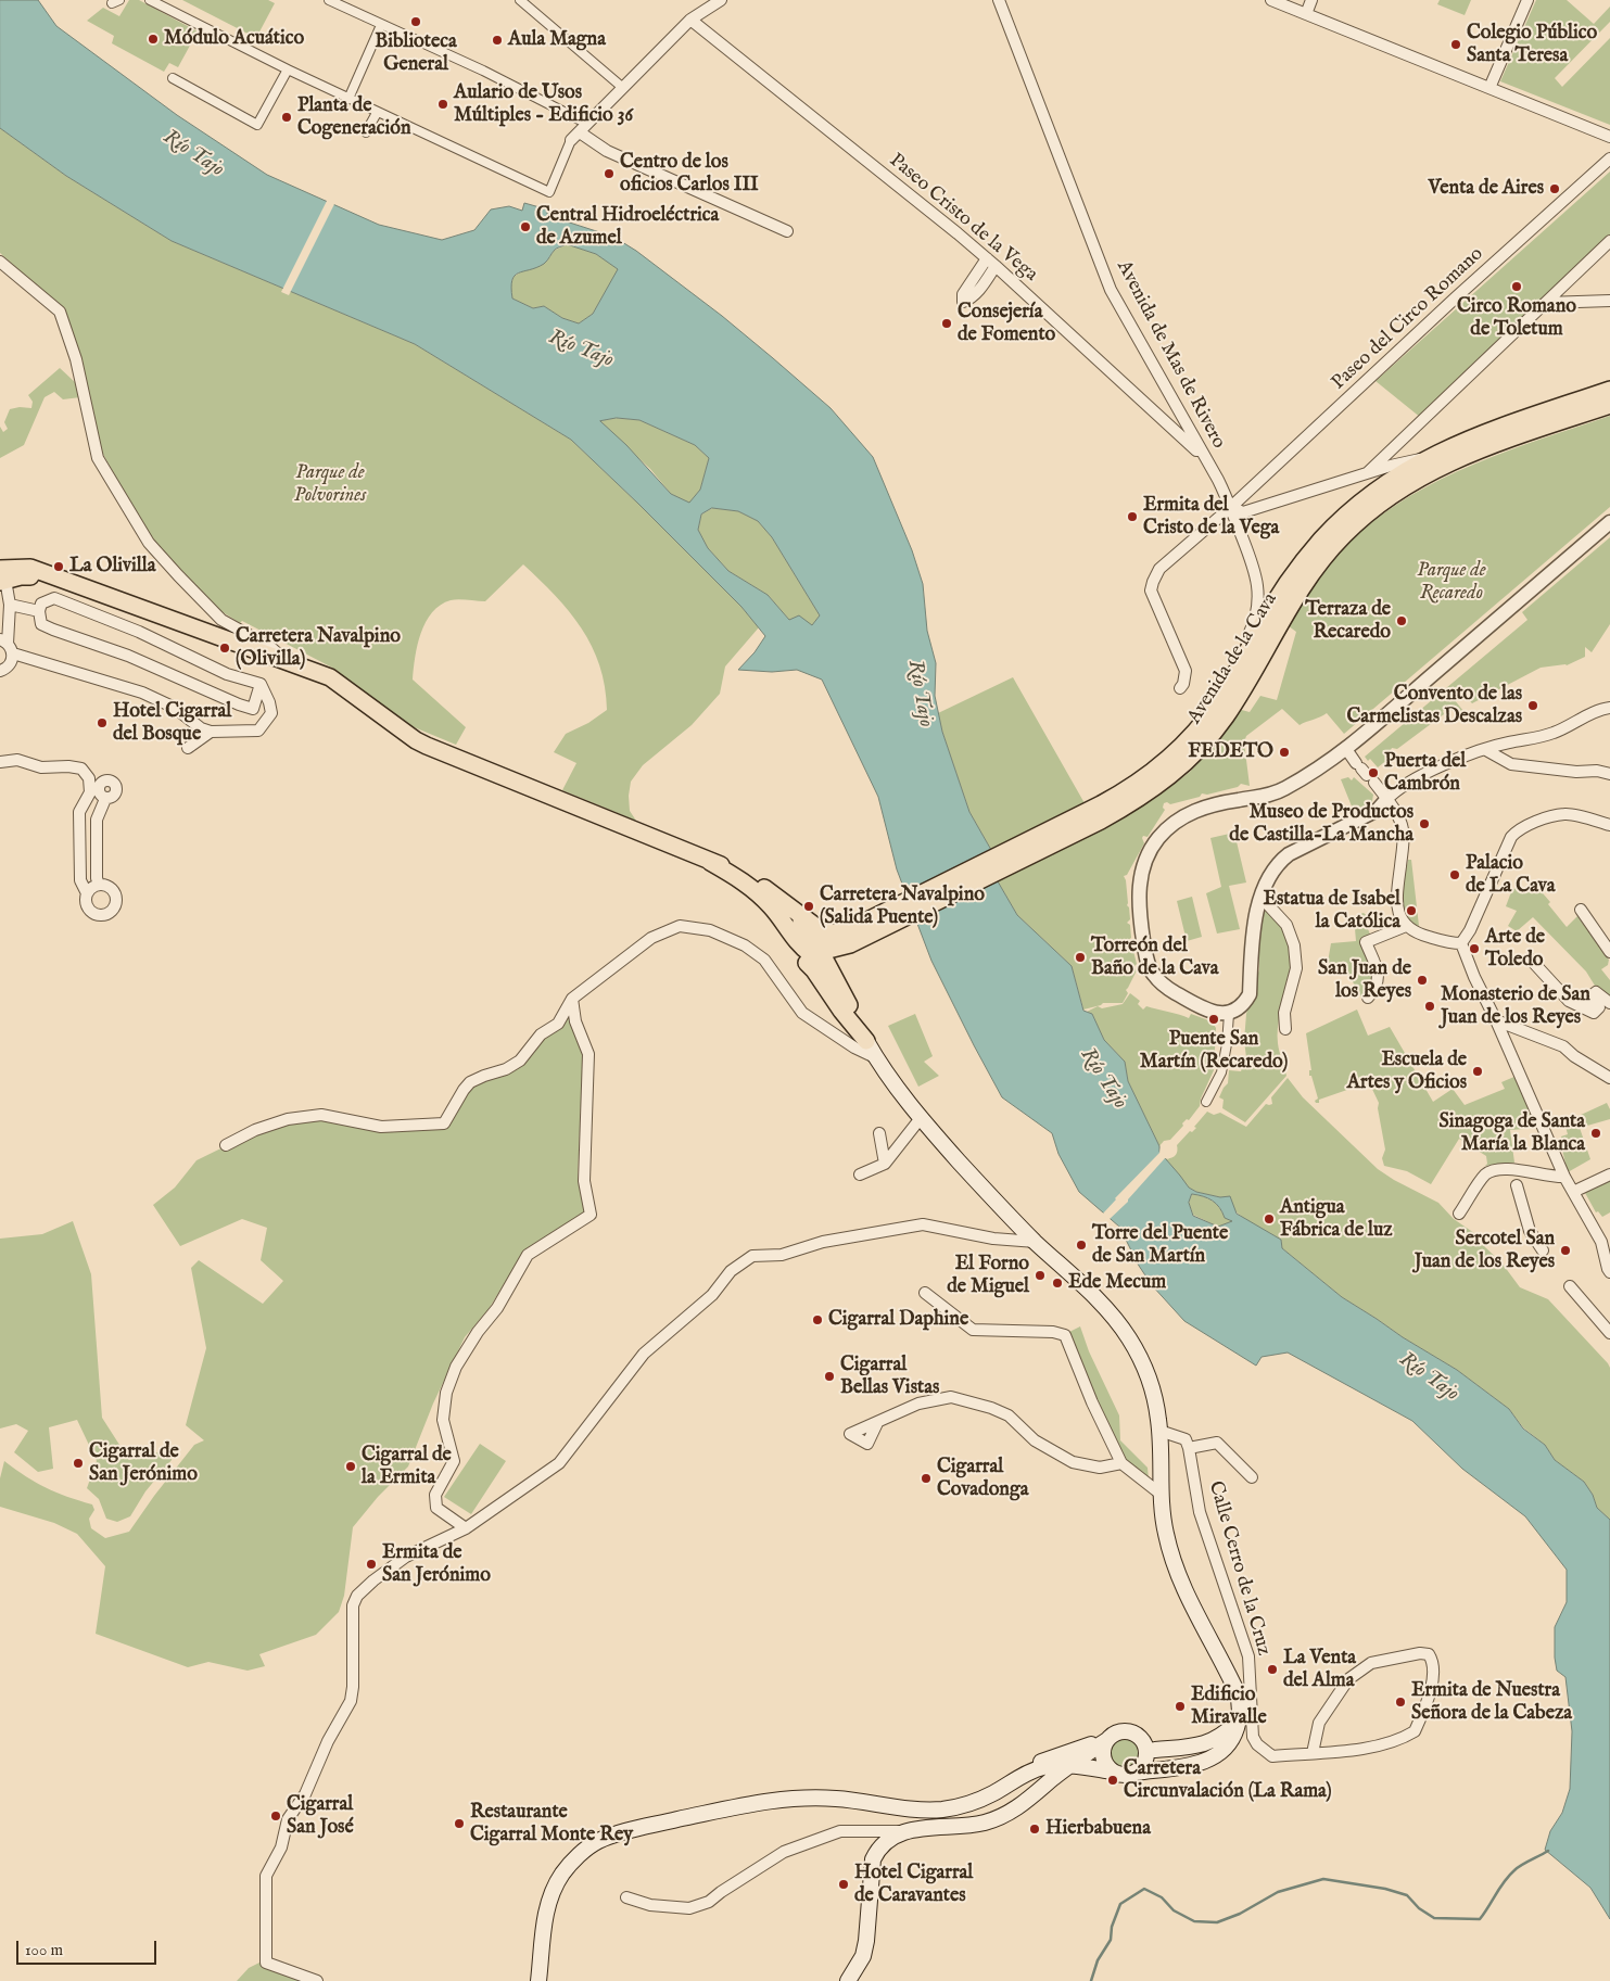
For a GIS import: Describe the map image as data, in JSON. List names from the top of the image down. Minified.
{"streets":{"main road":["Avenida de la Cava"],"street":["Paseo Cristo de la Vega","Paseo del Circo Romano","Avenida de Mas de Rivero","Calle Cerro de la Cruz"]},"crossings":[["Paseo Cristo de la Vega","Avenida de Mas de Rivero"],["Paseo del Circo Romano","Avenida de Mas de Rivero"],["Avenida de Mas de Rivero","Avenida de la Cava"]],"water":["Río Tajo"],"parks":["Parque de Polvorines","Parque de Recaredo"],"places":["Biblioteca General","Módulo Acuático","Aula Magna","Colegio Público Santa Teresa","Aulario de Usos Múltiples - Edificio 36","Planta de Cogeneración","Centro de los oficios Carlos III","Venta de Aires","Central Hidroeléctrica de Azumel","Circo Romano de Toletum","Consejería de Fomento","Ermita del Cristo de la Vega","La Olivilla","Terraza de Recaredo","Carretera Navalpino (Olivilla)","Convento de las Carmelistas Descalzas","Hotel Cigarral del Bosque","FEDETO","Puerta del Cambrón","Museo de Productos de Castilla-La Mancha","Palacio de La Cava","Carretera Navalpino (Salida Puente)","Estatua de Isabel la Católica","Arte de Toledo","Torreón del Baño de la Cava","San Juan de los Reyes","Monasterio de San Juan de los Reyes","Puente San Martín (Recaredo)","Escuela de Artes y Oficios","Sinagoga de Santa María la Blanca","Antigua Fábrica de luz","Torre del Puente de San Martín","Sercotel San Juan de los Reyes","El Forno de Miguel","Ede Mecum","Cigarral Daphine","Cigarral Bellas Vistas","Cigarral de San Jerónimo","Cigarral de la Ermita","Cigarral Covadonga","Ermita de San Jerónimo","La Venta del Alma","Ermita de Nuestra Señora de la Cabeza","Edificio Miravalle","Carretera Circunvalación (La Rama)","Cigarral San José","Restaurante Cigarral Monte Rey","Hierbabuena","Hotel Cigarral de Caravantes"],"scale_bar":"100 m"}
